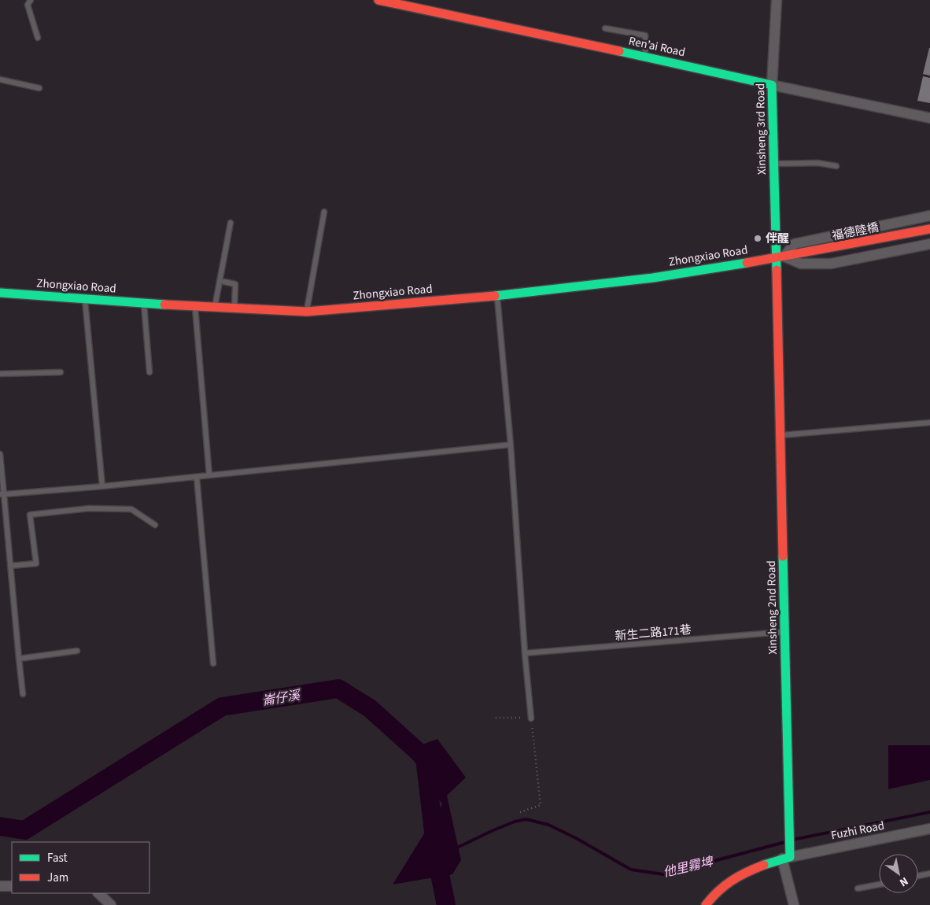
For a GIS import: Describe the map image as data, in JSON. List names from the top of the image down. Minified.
{"streets":{"main road":["Ren’ai Road","Xinsheng 3rd Road","福德陸橋","Zhongxiao Road","Xinsheng 2nd Road"],"street":["Fuzhi Road"],"lane":["新生二路171巷"]},"crossings":[["Ren’ai Road","Xinsheng 3rd Road"],["Xinsheng 3rd Road","福德陸橋"],["Xinsheng 3rd Road","Zhongxiao Road"],["Xinsheng 3rd Road","Xinsheng 2nd Road"],["福德陸橋","Zhongxiao Road"],["福德陸橋","Xinsheng 2nd Road"],["Zhongxiao Road","Xinsheng 2nd Road"],["Xinsheng 2nd Road","新生二路171巷"],["Xinsheng 2nd Road","Fuzhi Road"]],"water":["崙仔溪","他里霧埤"],"places":["伴醒"],"legend":["Fast","Jam"],"north":"bottom right"}
